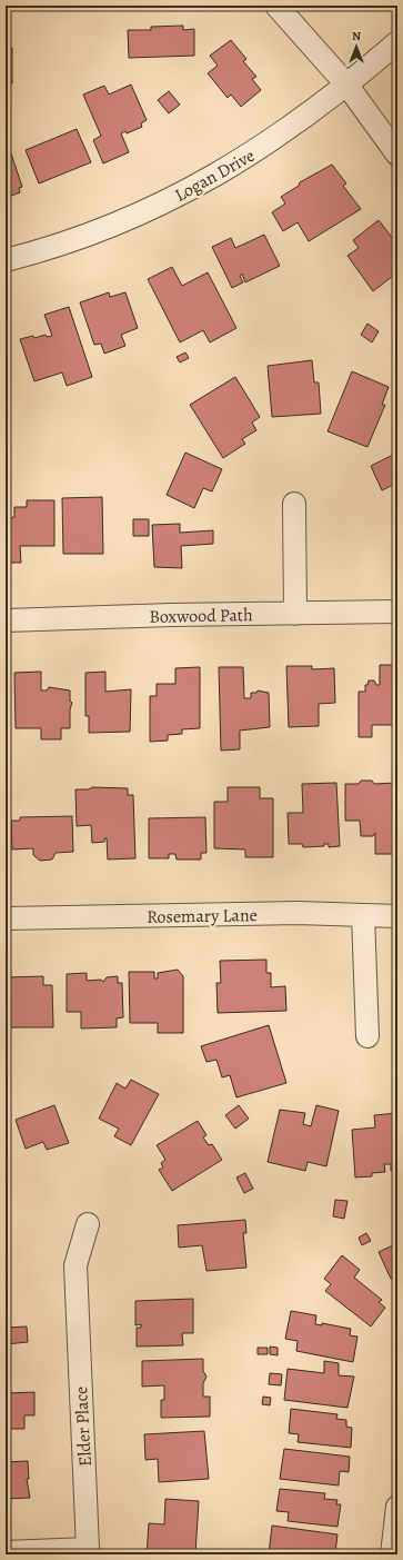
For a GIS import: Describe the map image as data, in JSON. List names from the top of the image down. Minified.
{"streets":{"street":["Logan Drive","Boxwood Path","Rosemary Lane","Elder Place"]},"north":"top"}
